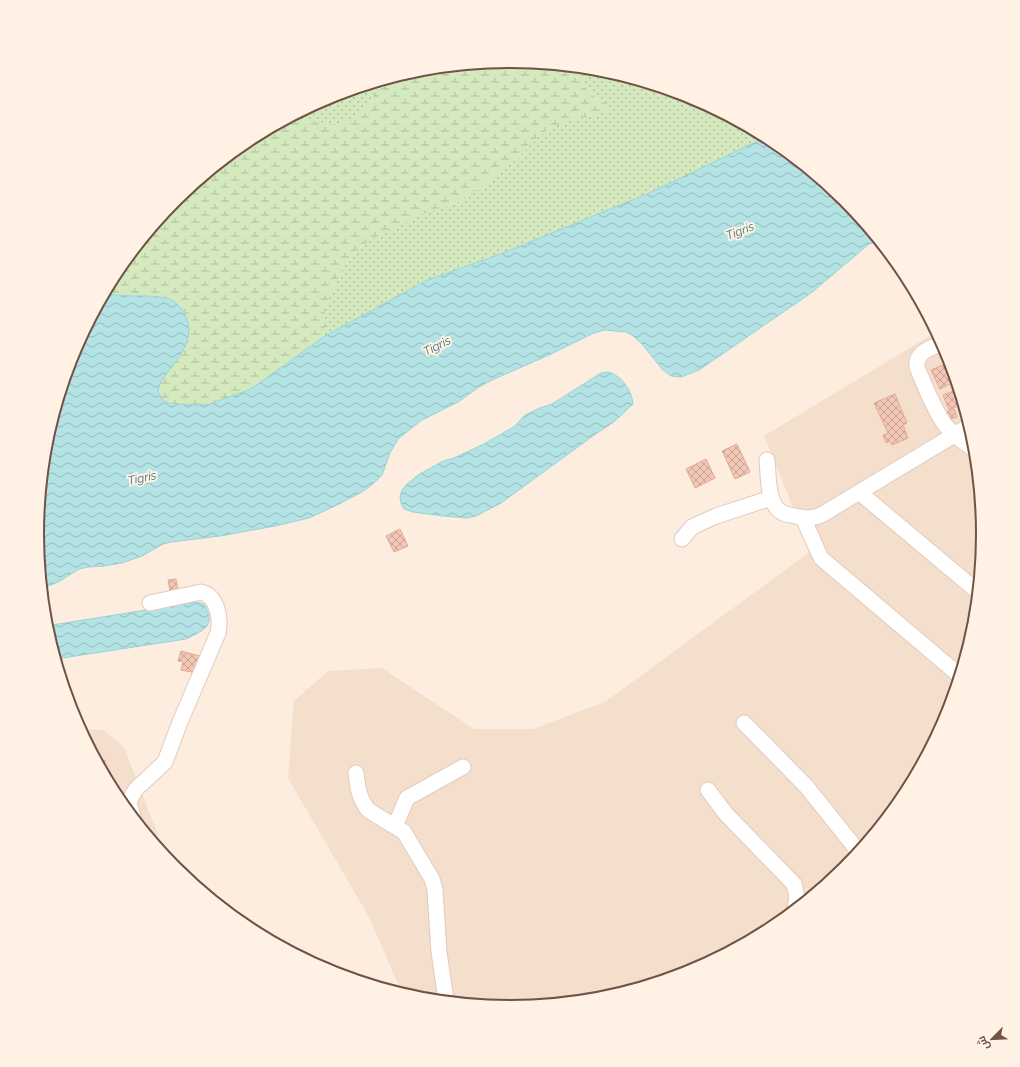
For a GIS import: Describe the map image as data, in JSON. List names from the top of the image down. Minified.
{"water":["Tigris"],"north":"bottom left"}
